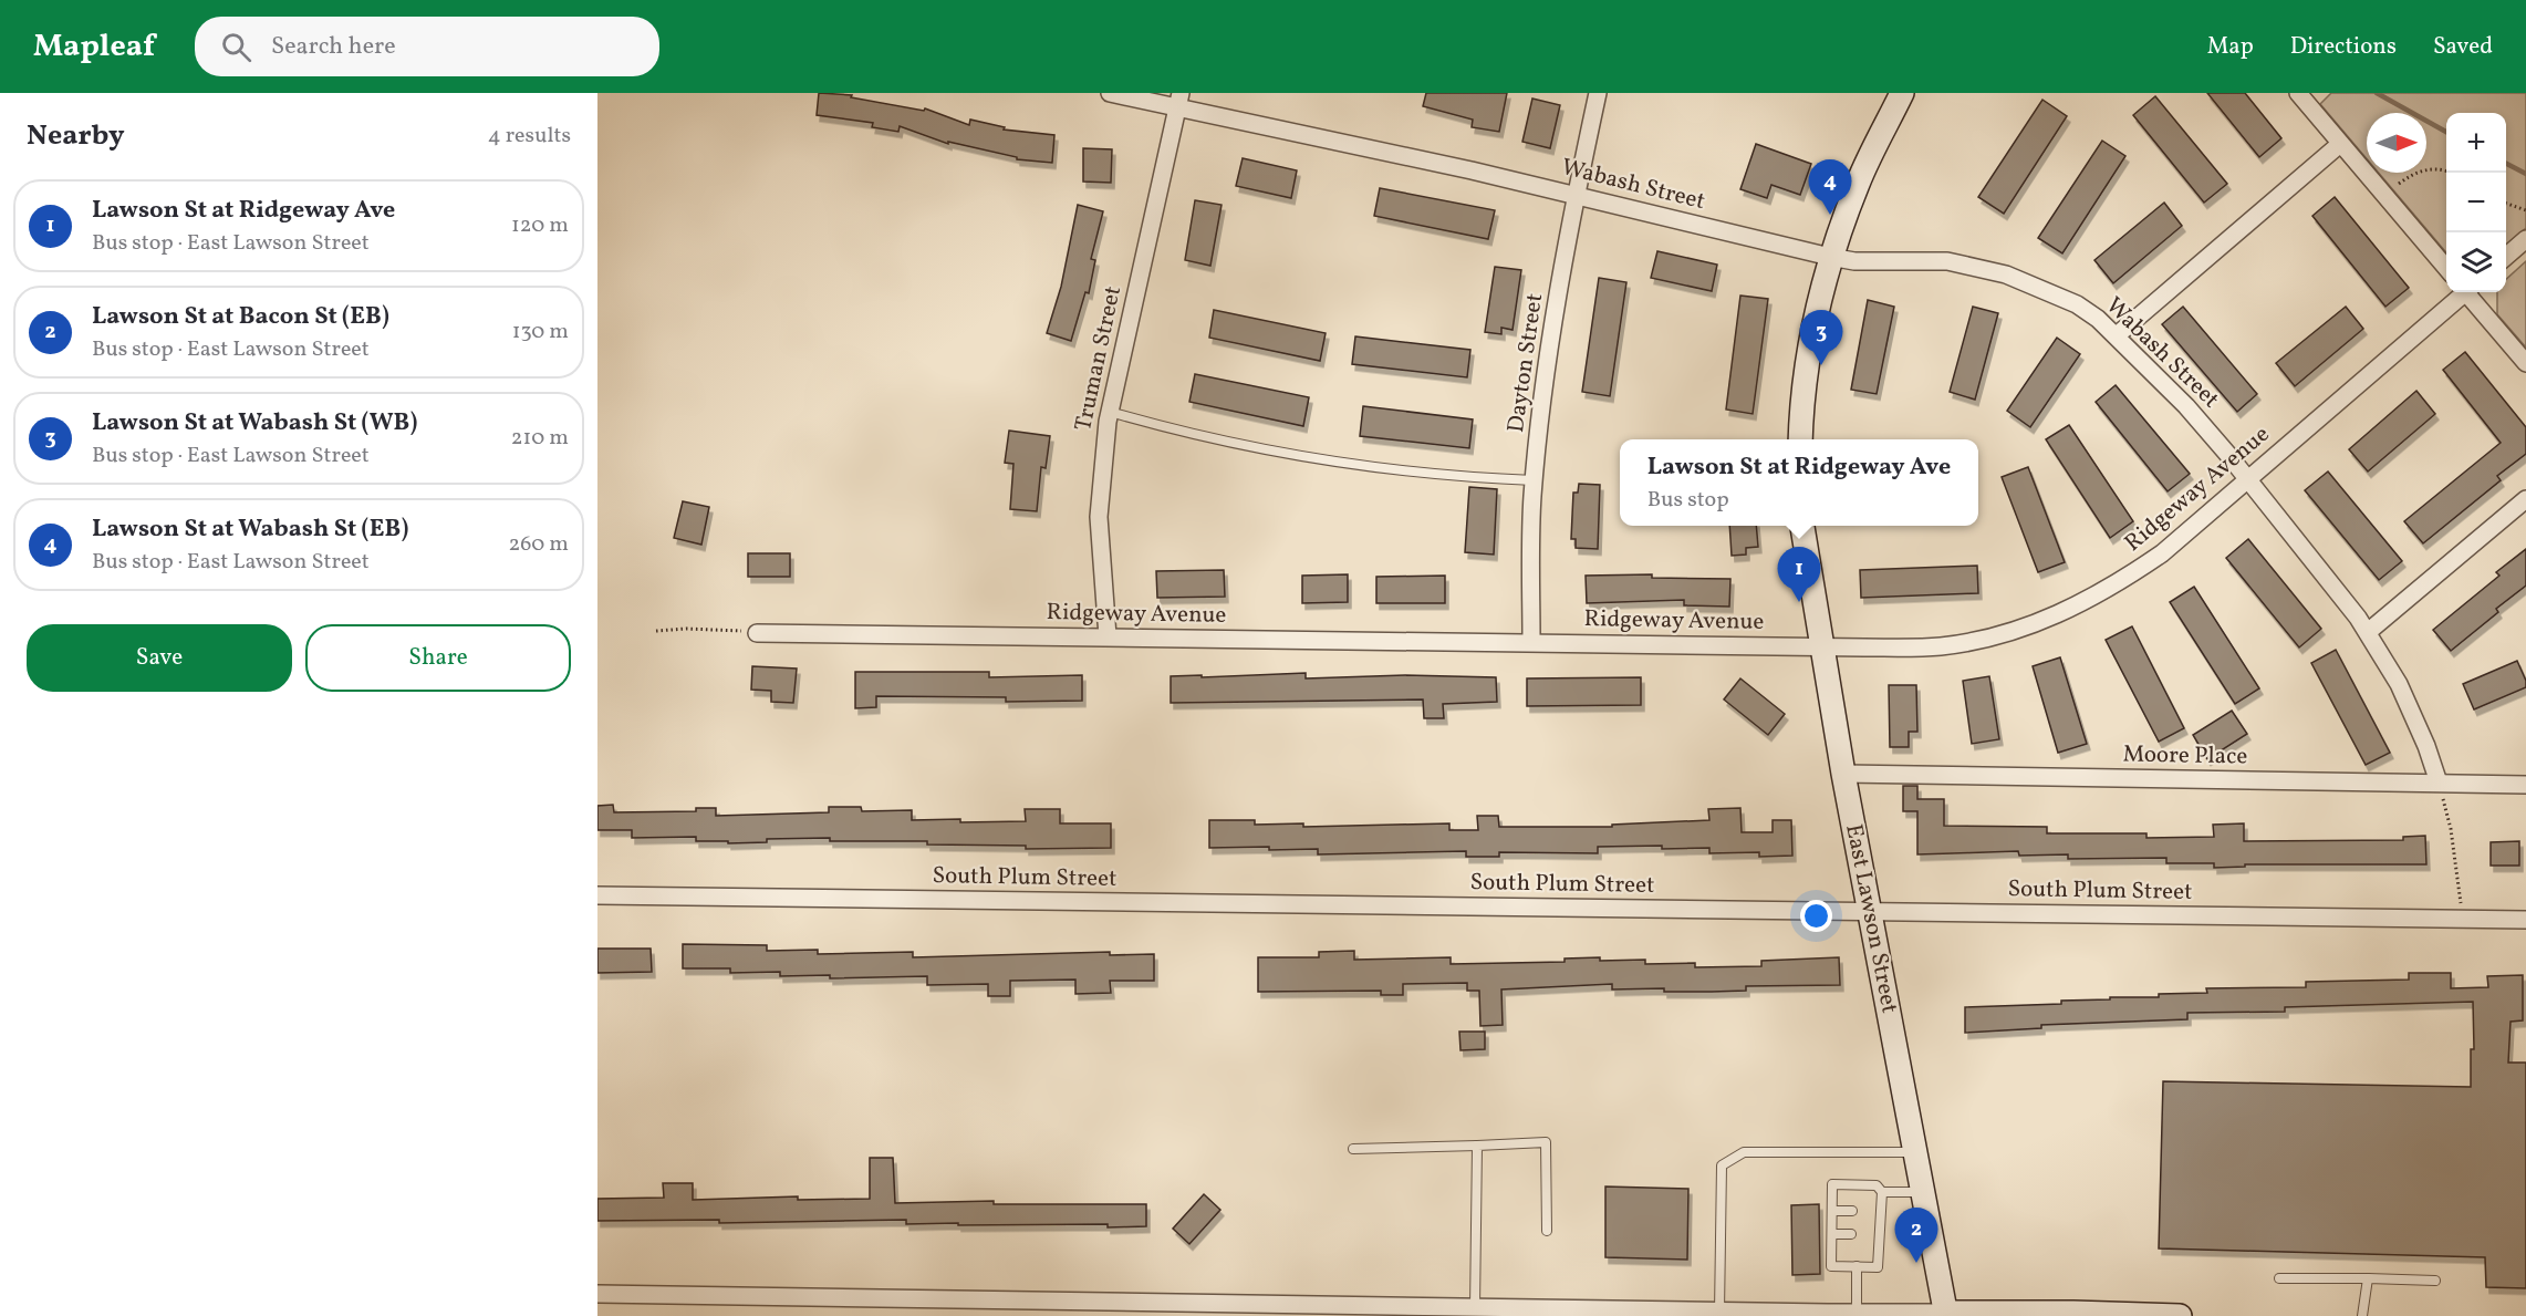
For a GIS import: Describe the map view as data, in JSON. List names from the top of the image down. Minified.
{"streets":{"street":["Wabash Street","Truman Street","Dayton Street","Ridgeway Avenue","Moore Place","South Plum Street","East Lawson Street"]},"crossings":[["Wabash Street","Truman Street"],["Wabash Street","Dayton Street"],["Wabash Street","Ridgeway Avenue"],["Wabash Street","Moore Place"],["Truman Street","Ridgeway Avenue"],["Dayton Street","Ridgeway Avenue"],["Ridgeway Avenue","East Lawson Street"],["Moore Place","East Lawson Street"],["South Plum Street","East Lawson Street"]],"north":"right","page":{"header":"Mapleaf","search":"Search here","nav":["Map","Directions","Saved"],"heading":["Nearby","4 results"],"map_buttons":["+","−"],"pins":["4","3","1","2"],"list":[{"mark":"1","name":"Lawson St at Ridgeway Ave","note":"Bus stop · East Lawson Street","value":"120 m"},{"mark":"2","name":"Lawson St at Bacon St (EB)","note":"Bus stop · East Lawson Street","value":"130 m"},{"mark":"3","name":"Lawson St at Wabash St (WB)","note":"Bus stop · East Lawson Street","value":"210 m"},{"mark":"4","name":"Lawson St at Wabash St (EB)","note":"Bus stop · East Lawson Street","value":"260 m"}],"popup":["Lawson St at Ridgeway Ave","Bus stop"],"buttons":["Save","Share"]}}
